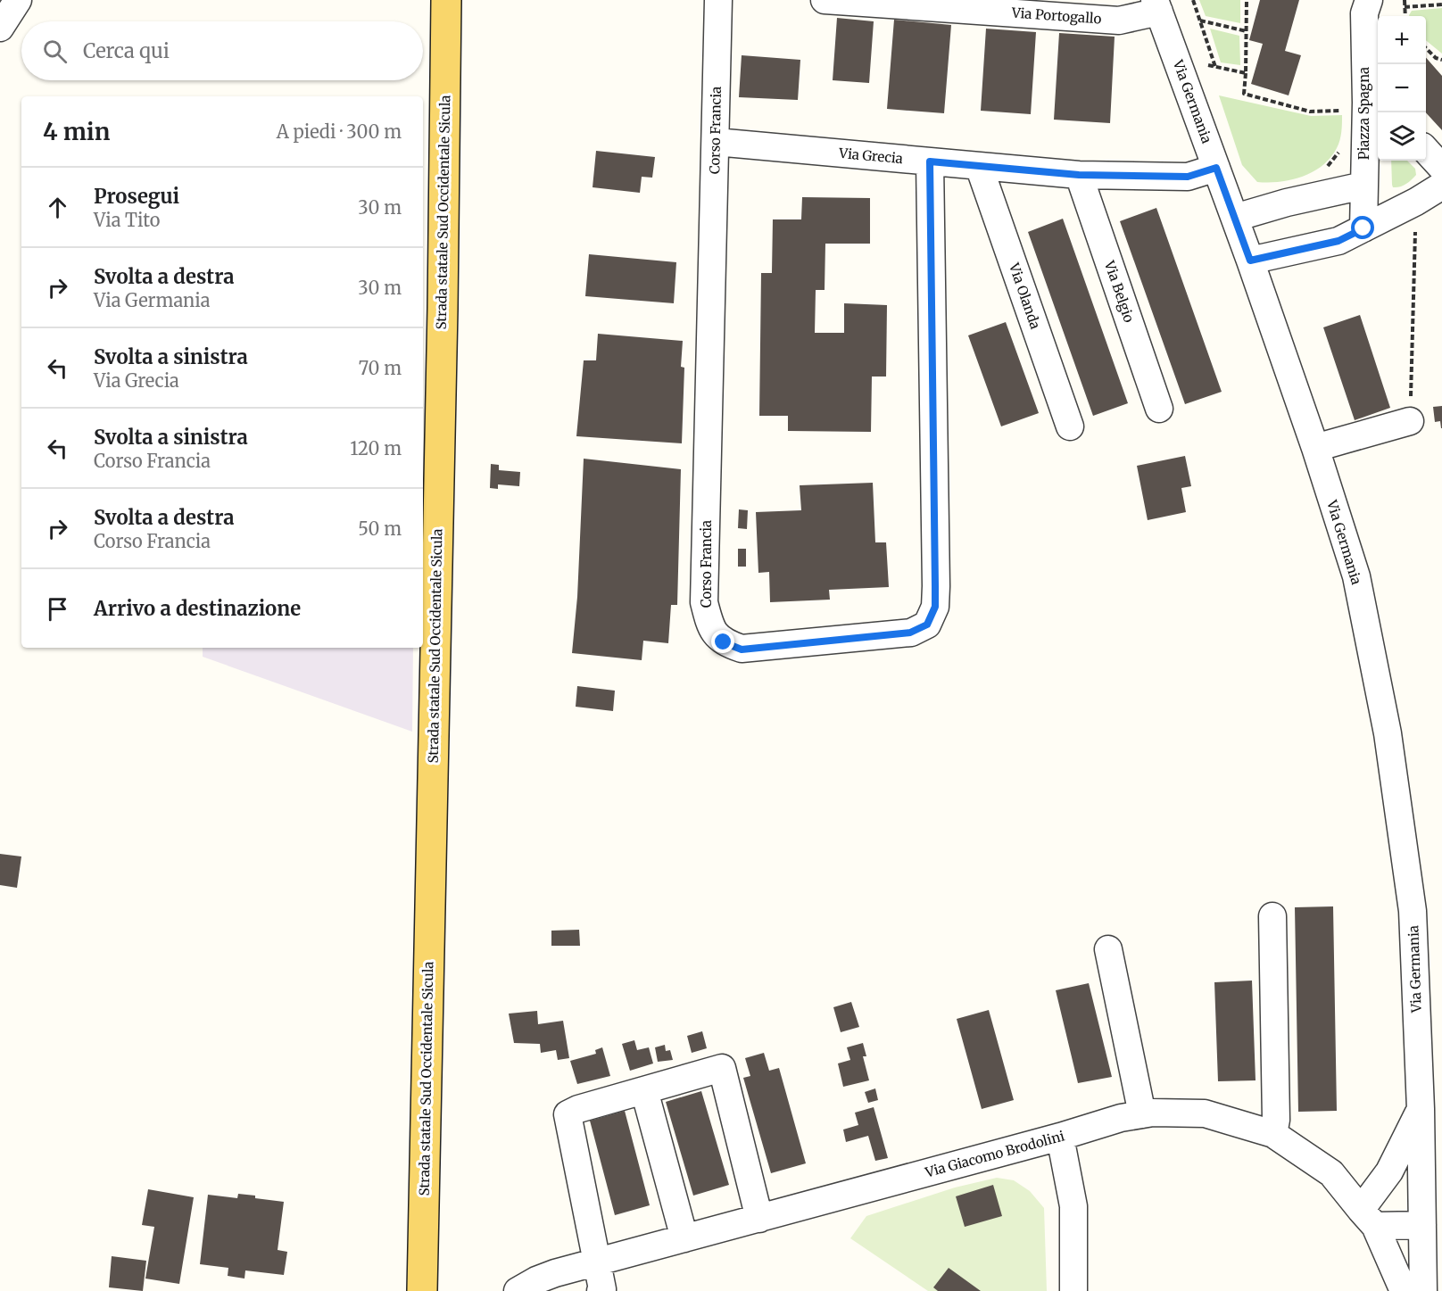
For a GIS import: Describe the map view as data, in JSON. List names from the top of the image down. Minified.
{"streets":{"main road":["Strada statale Sud Occidentale Sicula"],"street":["Via Portogallo","Via Germania","Piazza Spagna","Corso Francia","Via Grecia","Via Belgio","Via Olanda","Via Giacomo Brodolini"]},"crossings":[["Via Portogallo","Via Germania"],["Via Germania","Via Grecia"],["Corso Francia","Via Grecia"],["Via Grecia","Via Belgio"],["Via Grecia","Via Olanda"]],"page":{"map_buttons":["+","−"],"search":"Cerca qui","heading":["4 min","A piedi · 300 m"],"list":[["Prosegui","Via Tito","30 m"],["Svolta a destra","Via Germania","30 m"],["Svolta a sinistra","Via Grecia","70 m"],["Svolta a sinistra","Corso Francia","120 m"],["Svolta a destra","Corso Francia","50 m"],"Arrivo a destinazione"]}}
